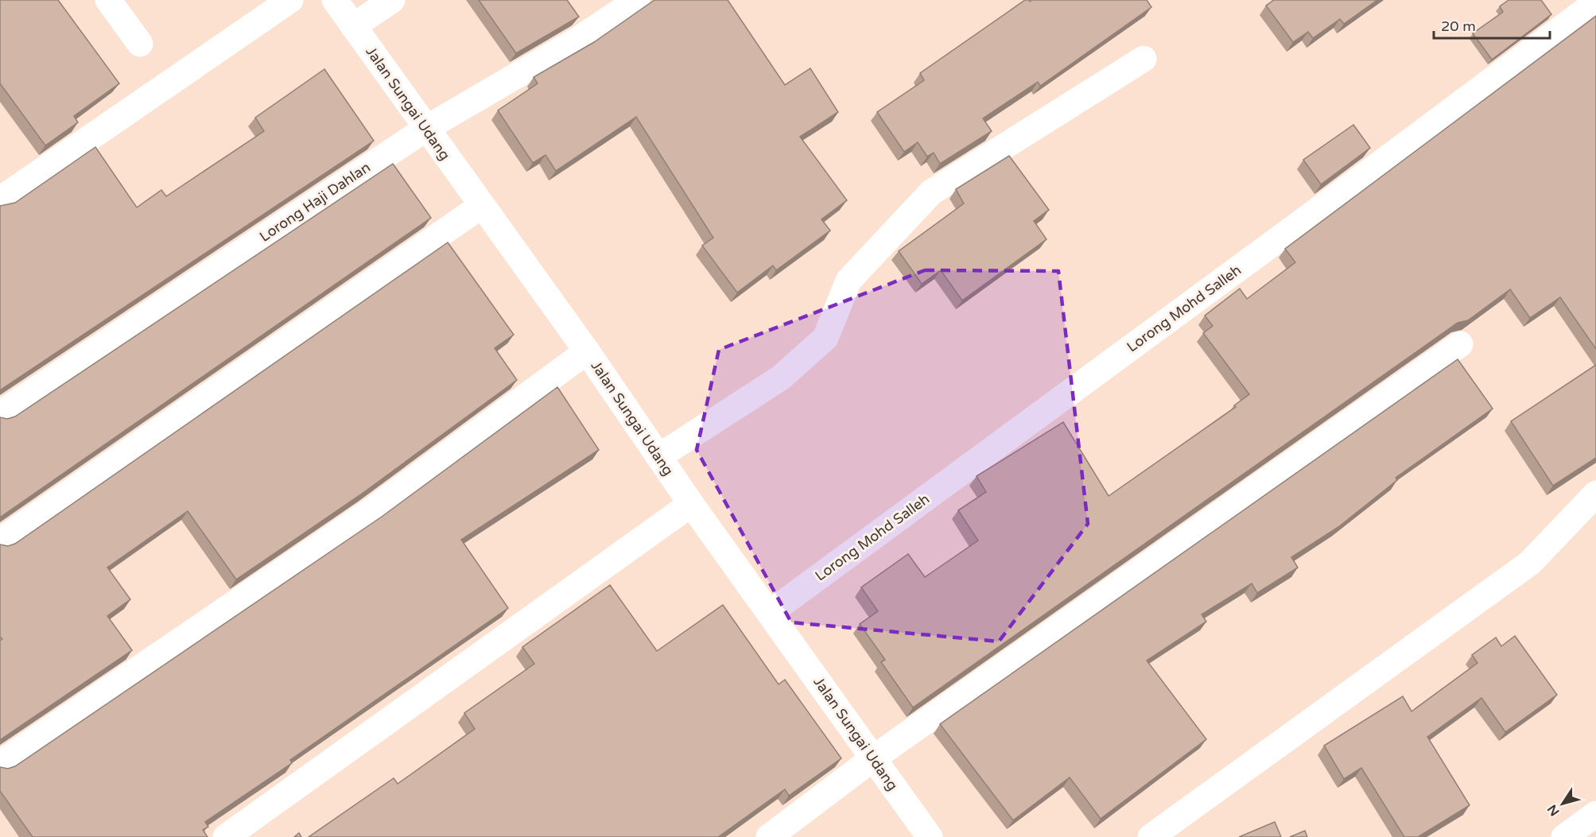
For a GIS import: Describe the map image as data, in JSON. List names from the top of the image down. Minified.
{"streets":{"street":["Jalan Sungai Udang","Lorong Haji Dahlan","Lorong Mohd Salleh"]},"crossings":[["Jalan Sungai Udang","Lorong Haji Dahlan"],["Jalan Sungai Udang","Lorong Mohd Salleh"]],"scale_bar":"20 m","north":"bottom left"}
